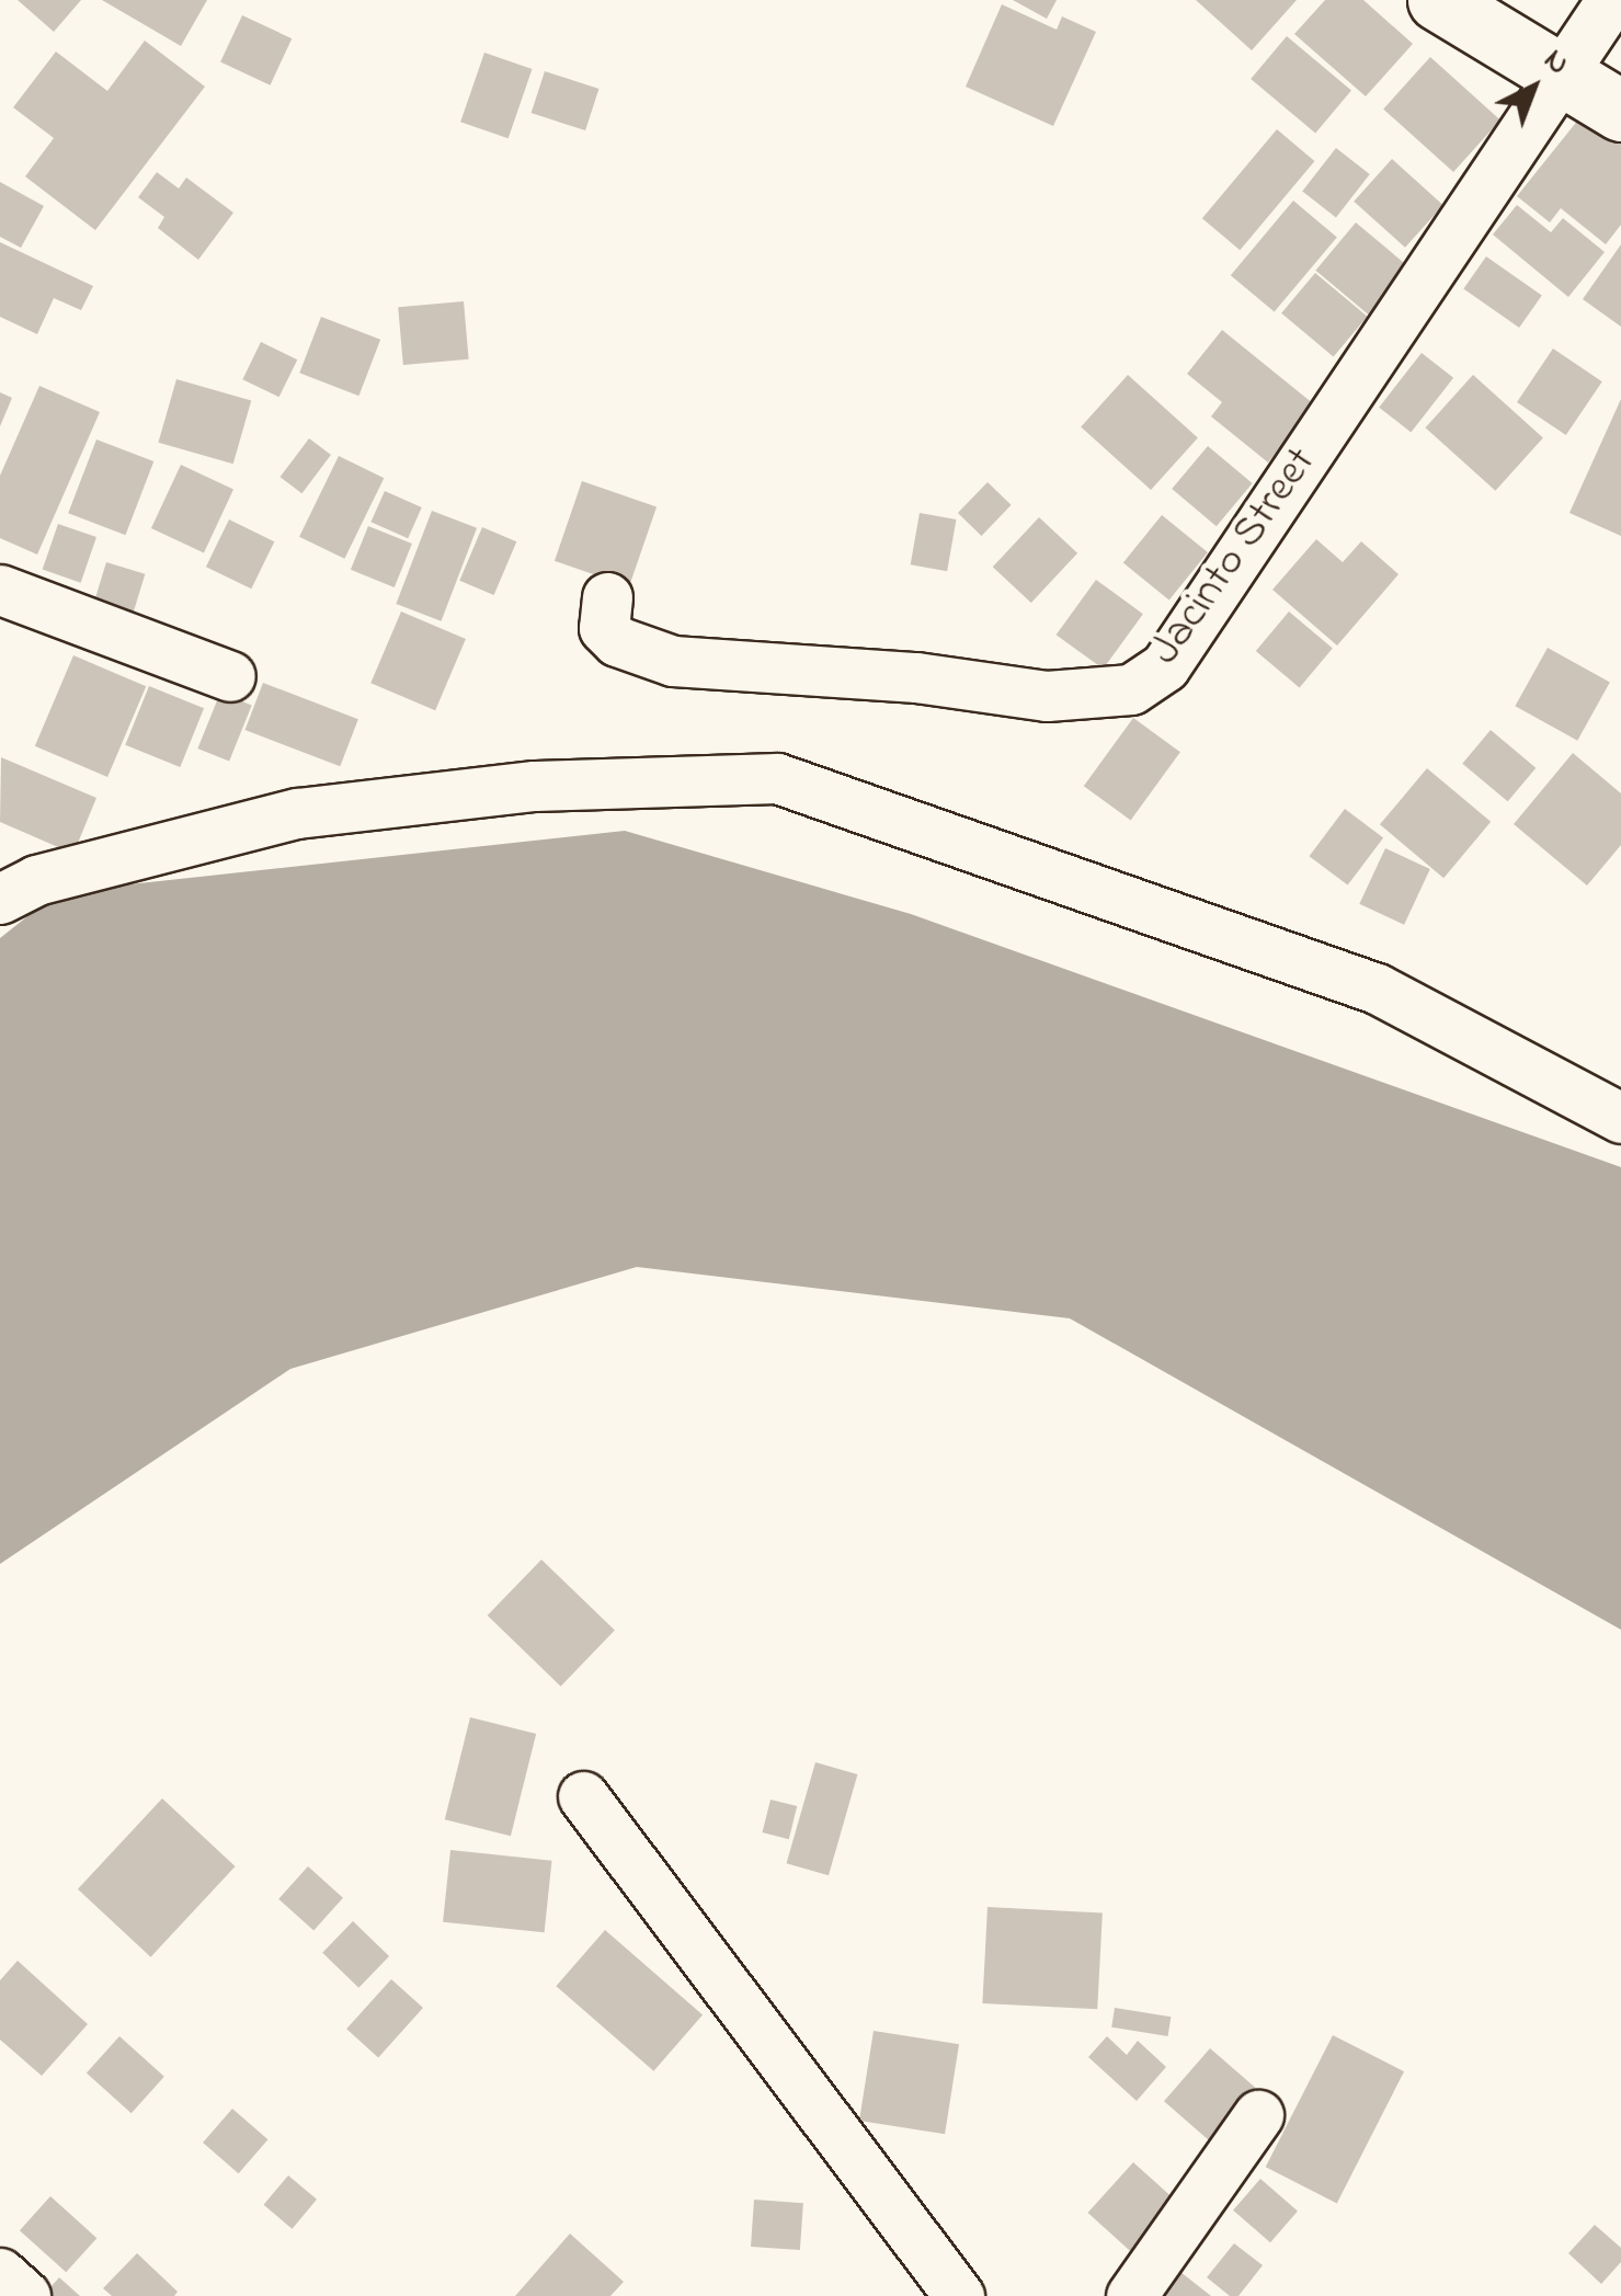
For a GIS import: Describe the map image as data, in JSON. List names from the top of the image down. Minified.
{"streets":{"street":["Jacinto Street"]},"north":"top right"}
